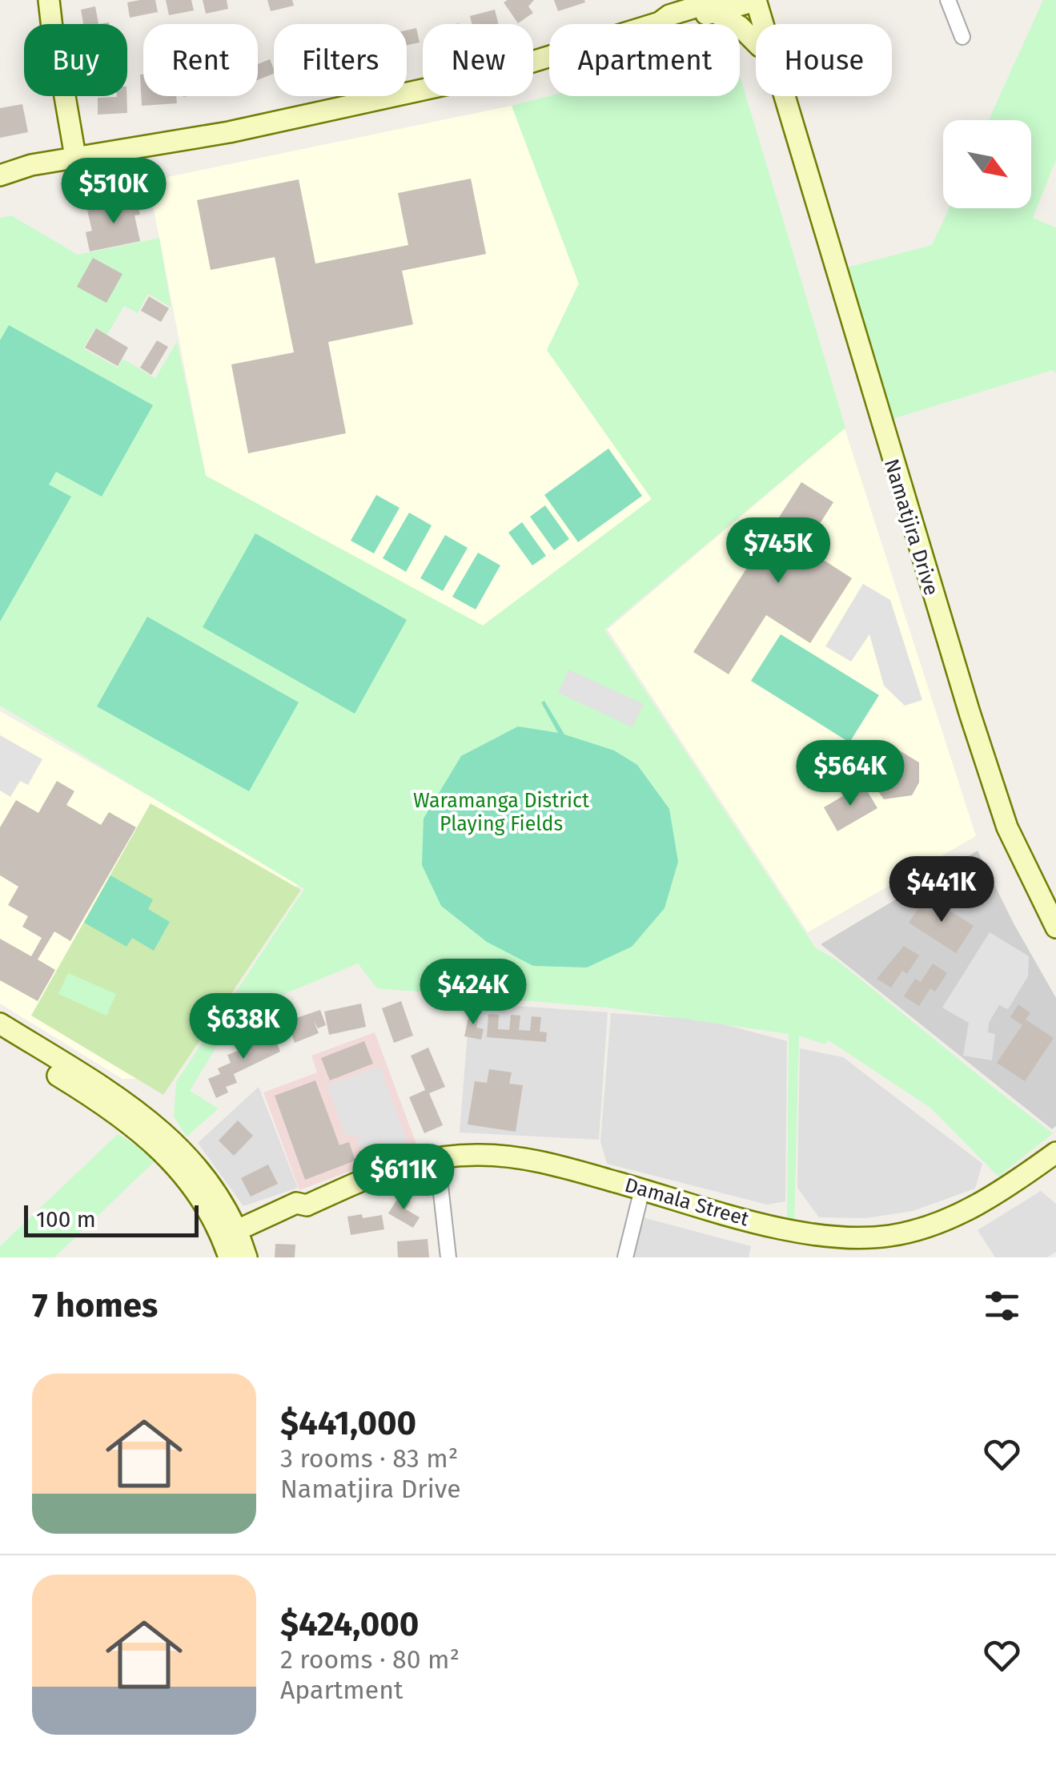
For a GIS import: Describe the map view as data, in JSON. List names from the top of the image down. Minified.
{"streets":{"main road":["Namatjira Drive","Damala Street"]},"parks":["Waramanga District Playing Fields"],"scale_bar":"100 m","north":"bottom right","page":{"chip":["Buy","Rent","Filters","New","Apartment","House"],"price":["$510K","$745K","$564K","$441K","$424K","$638K","$611K"],"scale":"100 m","heading":"7 homes","list":[{"name":"$441,000","note":"3 rooms · 83 m² · Namatjira Drive"},{"name":"$424,000","note":"2 rooms · 80 m² · Apartment"}]}}
